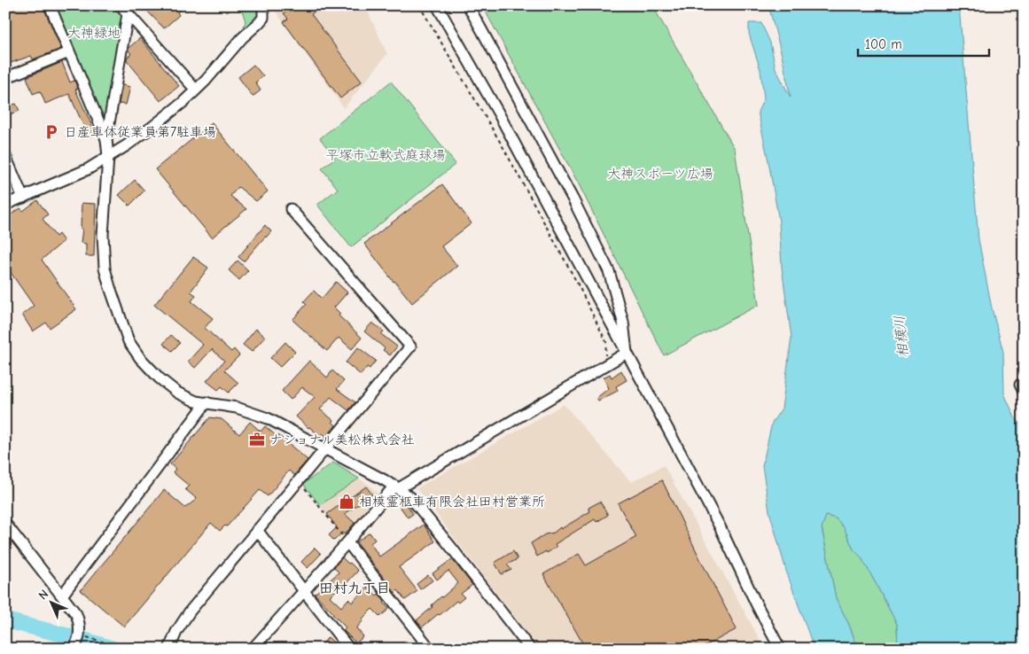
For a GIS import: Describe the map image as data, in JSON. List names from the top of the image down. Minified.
{"districts":["田村九丁目"],"water":["相模川"],"parks":["大神緑地","平塚市立軟式庭球場","大神スポーツ広場"],"places":{"parking":["日産車体従業員第7駐車場"],"office":["ナショナル美松株式会社"],"shop":["相模霊柩車有限会社田村営業所"]},"scale_bar":"100 m","north":"top left"}
